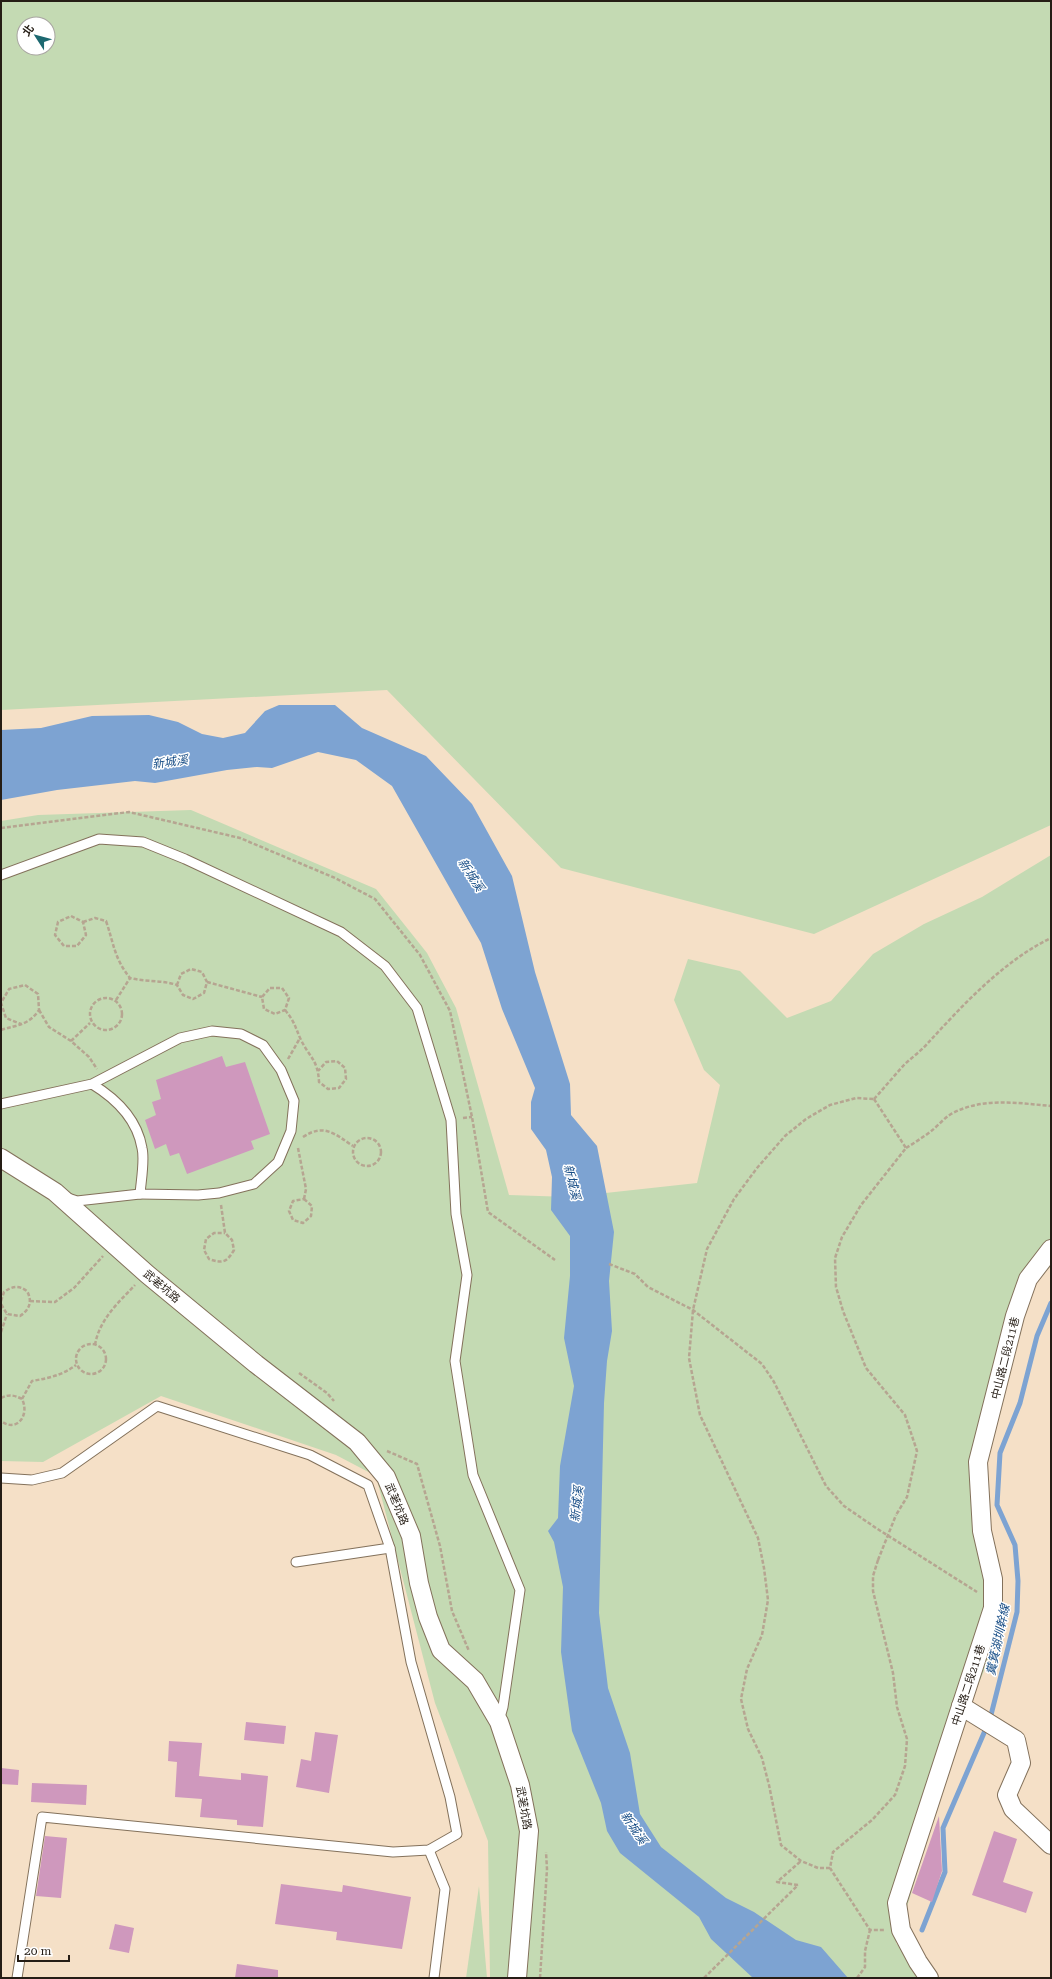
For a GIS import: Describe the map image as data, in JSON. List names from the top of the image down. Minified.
{"streets":{"street":["武荖坑路","中山路二段211巷"]},"water":["新城溪","糞箕湖圳幹線"],"scale_bar":"20 m","north":"top left"}
